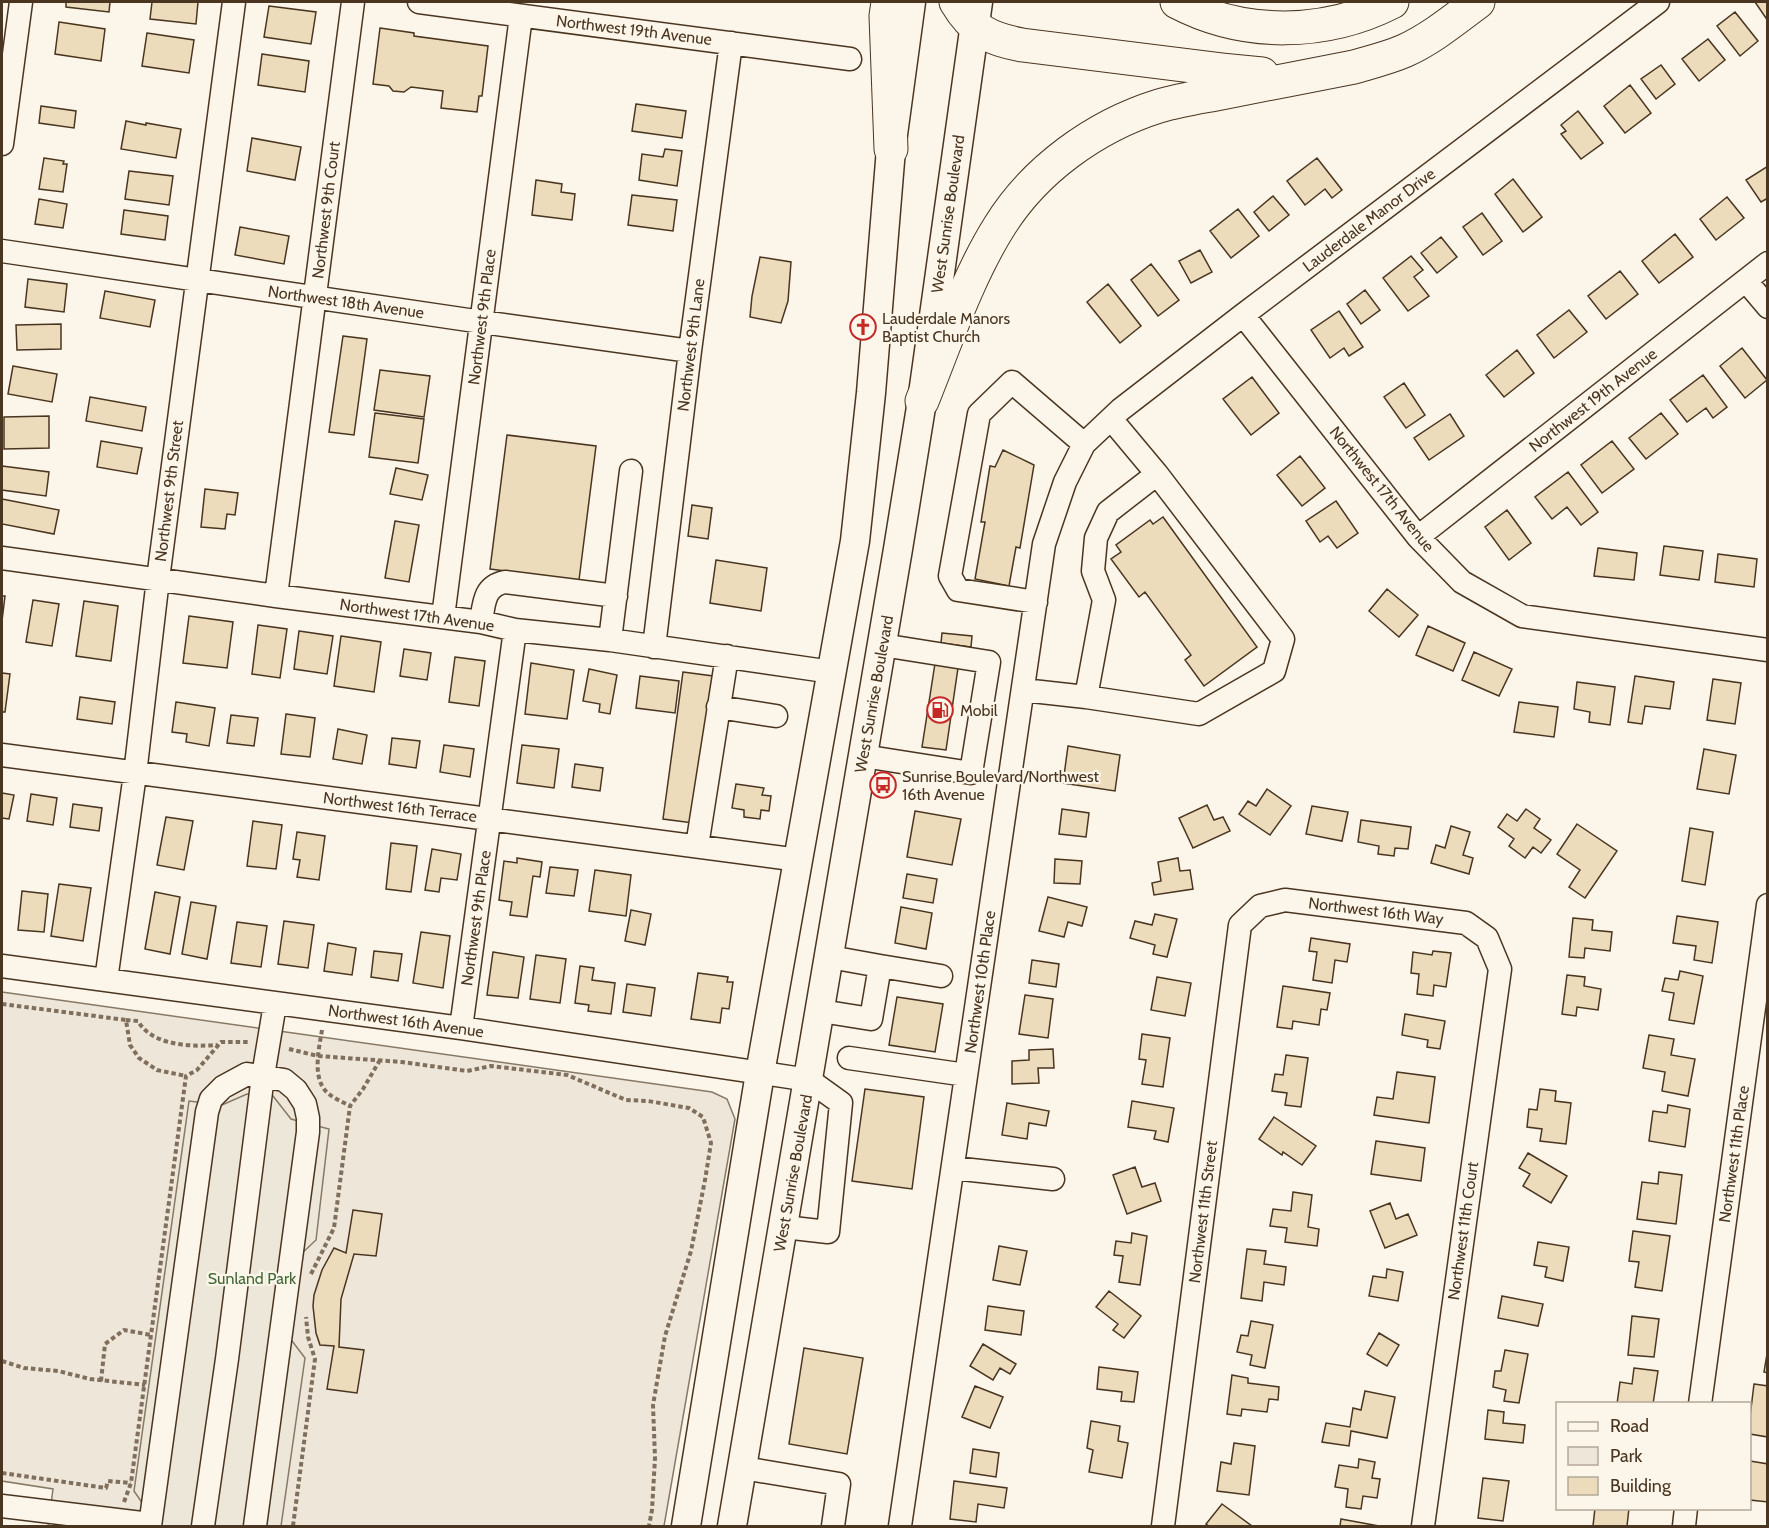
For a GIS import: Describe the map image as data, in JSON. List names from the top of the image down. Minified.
{"streets":{"main road":["West Sunrise Boulevard"],"street":["Northwest 19th Avenue","Northwest 9th Court","Lauderdale Manor Drive","Northwest 18th Avenue","Northwest 9th Place","Northwest 9th Lane","Northwest 17th Avenue","Northwest 9th Street","Northwest 16th Terrace","Northwest 16th Way","Northwest 10th Place","Northwest 16th Avenue","Northwest 11th Place","Northwest 11th Street","Northwest 11th Court"]},"crossings":[["Northwest 19th Avenue","Northwest 9th Place"],["Northwest 19th Avenue","Northwest 9th Lane"],["Northwest 19th Avenue","Northwest 17th Avenue"],["Northwest 9th Court","Northwest 18th Avenue"],["Northwest 9th Court","Northwest 17th Avenue"],["West Sunrise Boulevard","Northwest 16th Avenue"],["Lauderdale Manor Drive","Northwest 17th Avenue"],["Lauderdale Manor Drive","Northwest 10th Place"],["Northwest 18th Avenue","Northwest 9th Place"],["Northwest 18th Avenue","Northwest 9th Lane"],["Northwest 18th Avenue","Northwest 9th Street"],["Northwest 9th Place","Northwest 17th Avenue"],["Northwest 9th Place","Northwest 16th Terrace"],["Northwest 9th Place","Northwest 16th Avenue"],["Northwest 9th Lane","Northwest 17th Avenue"],["Northwest 17th Avenue","Northwest 9th Street"],["Northwest 9th Street","Northwest 16th Terrace"],["Northwest 9th Street","Northwest 16th Avenue"],["Northwest 16th Way","Northwest 11th Street"],["Northwest 16th Way","Northwest 11th Court"]],"parks":["Sunland Park"],"places":{"church":["Lauderdale Manors Baptist Church"],"fuel station":["Mobil"],"bus stop":["Sunrise Boulevard/Northwest 16th Avenue"]},"legend":["Road","Park","Building"]}
